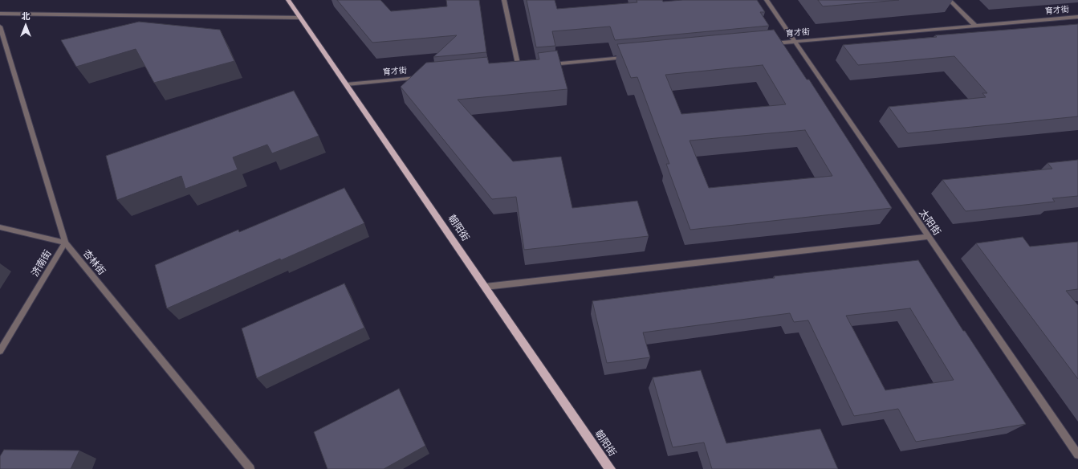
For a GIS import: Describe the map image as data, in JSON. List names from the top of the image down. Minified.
{"streets":{"main road":["朝阳街"],"street":["育才街","太阳街","杏林街","济南街"]},"crossings":[["育才街","太阳街"],["育才街","朝阳街"],["杏林街","济南街"]],"north":"top"}
